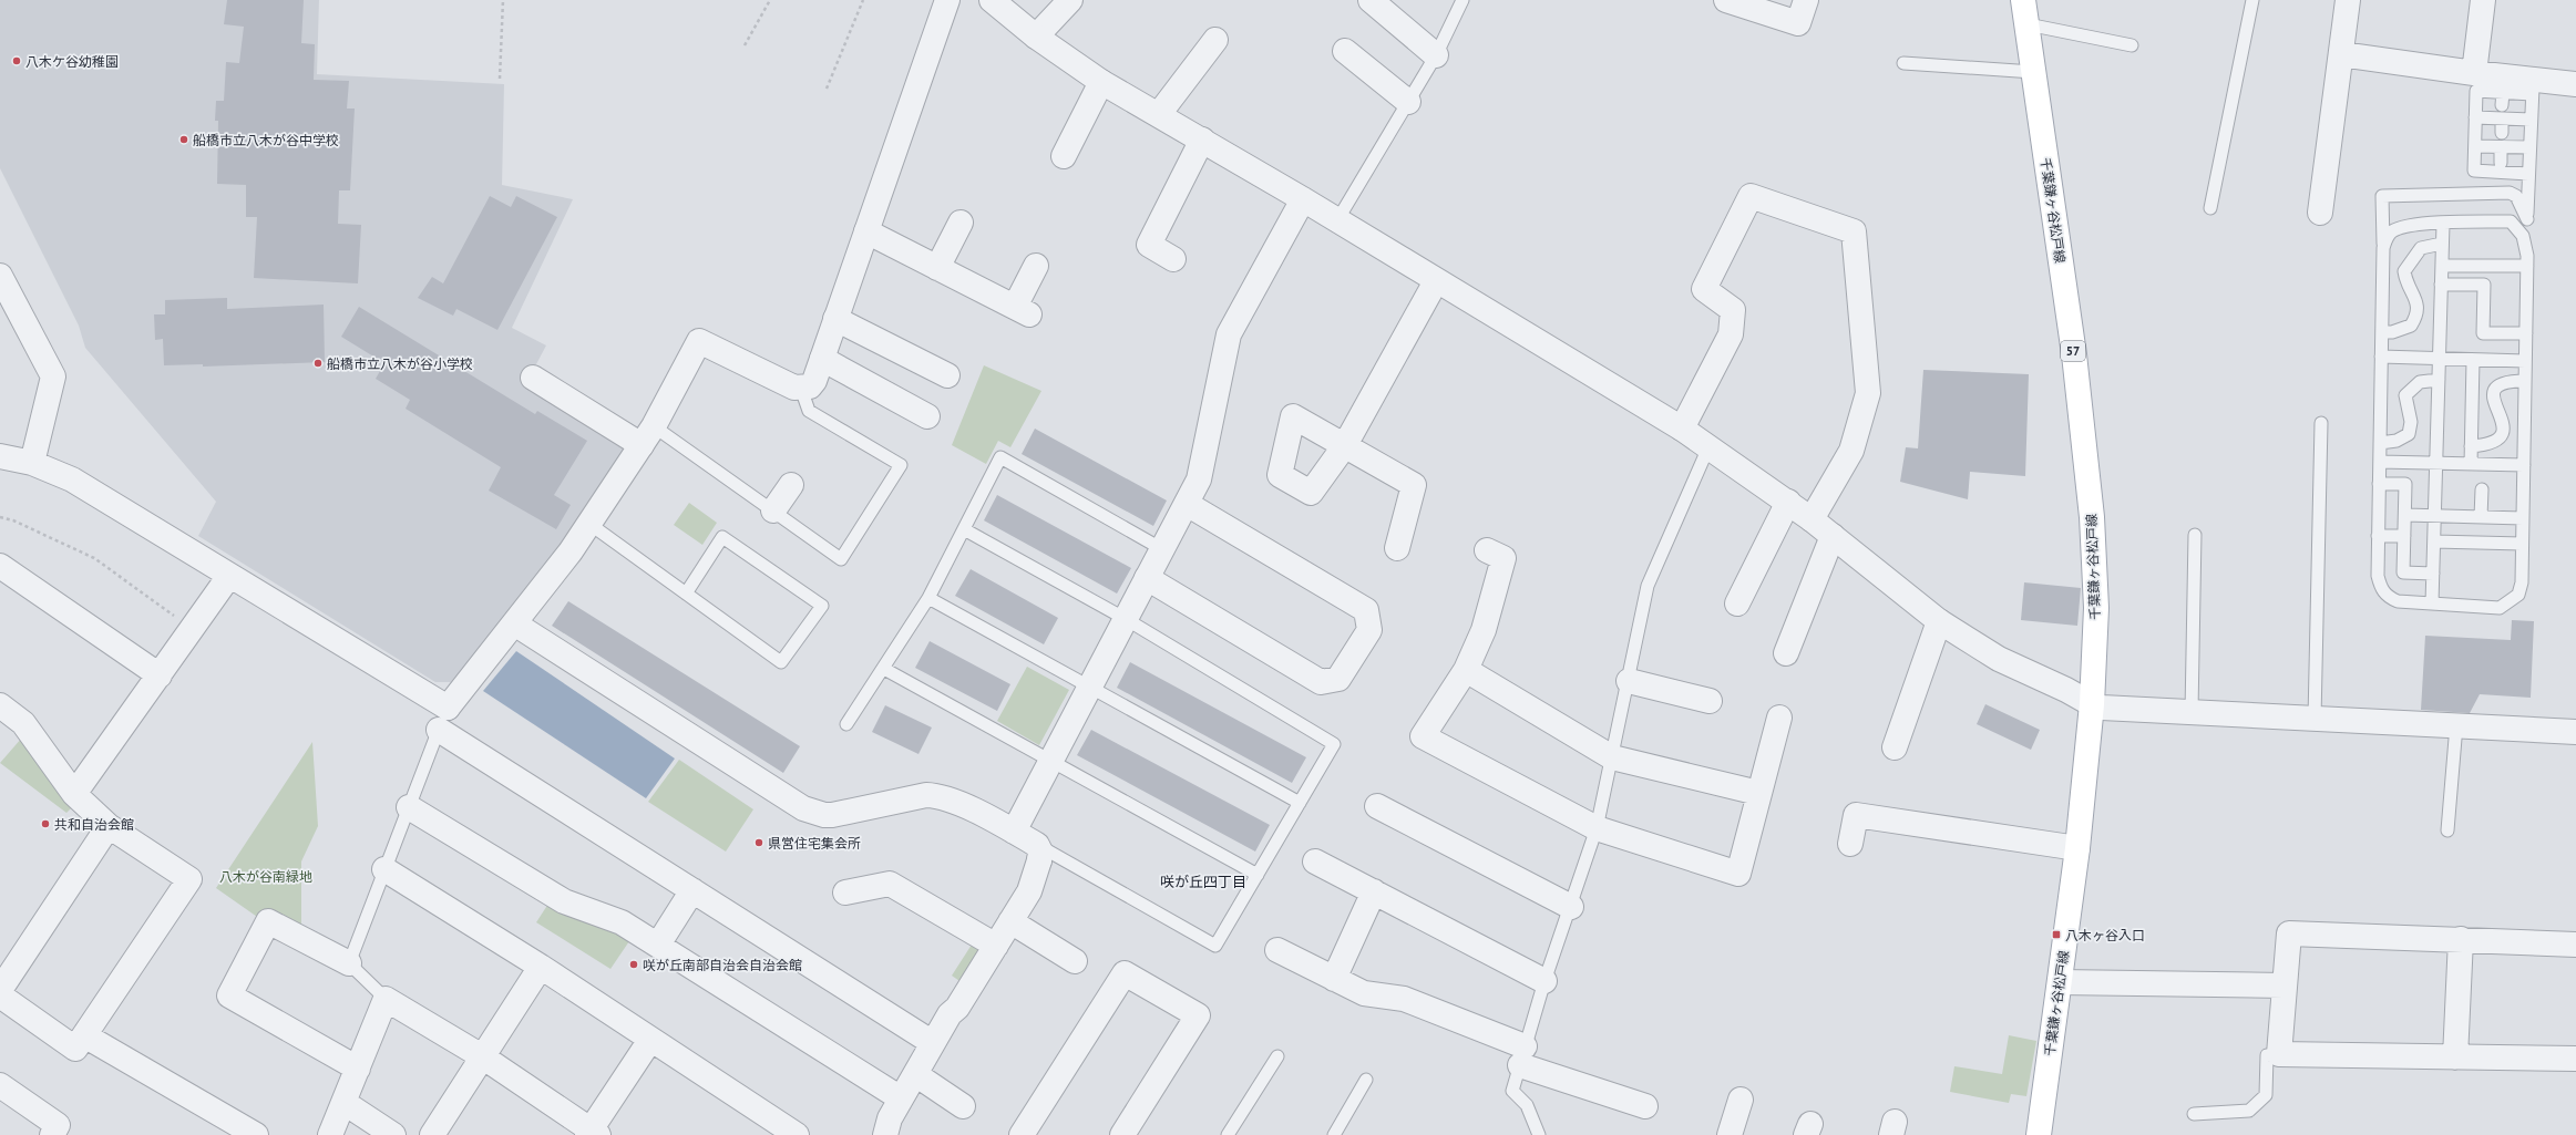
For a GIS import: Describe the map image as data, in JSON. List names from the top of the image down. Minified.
{"streets":{"main road":["千葉鎌ヶ谷松戸線","57"]},"districts":["咲が丘四丁目"],"parks":["八木が谷南緑地"],"places":{"other":["八木ケ谷幼稚園","船橋市立八木が谷中学校","船橋市立八木が谷小学校","共和自治会館","県営住宅集会所","咲が丘南部自治会自治会館"],"transit":["八木ヶ谷入口"]}}
